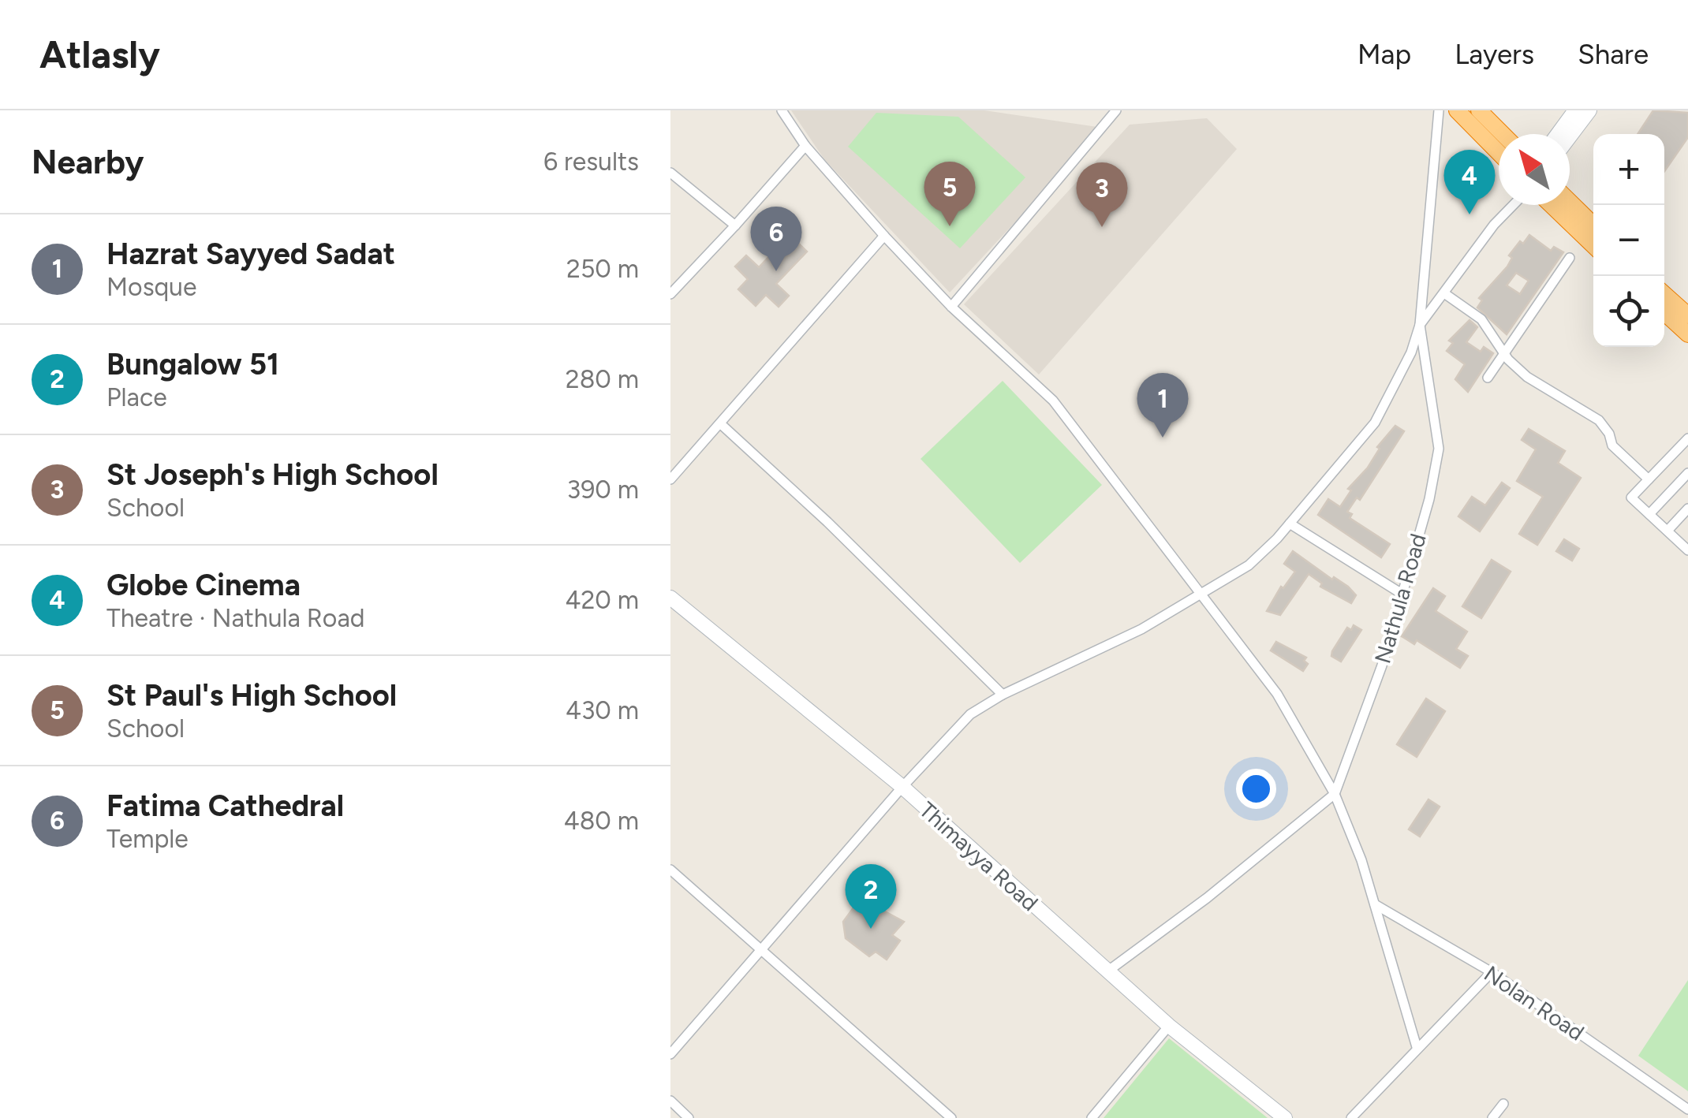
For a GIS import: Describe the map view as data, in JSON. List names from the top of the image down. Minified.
{"streets":{"street":["Nathula Road","Thimayya Road","Nolan Road"]},"north":"top left","page":{"header":"Atlasly","nav":["Map","Layers","Share"],"heading":["Nearby","6 results"],"map_buttons":["+","−"],"pins":["4","5","3","6","1","2"],"list":[{"mark":"1","name":"Hazrat Sayyed Sadat","note":"Mosque","value":"250 m"},{"mark":"2","name":"Bungalow 51","note":"Place","value":"280 m"},{"mark":"3","name":"St Joseph's High School","note":"School","value":"390 m"},{"mark":"4","name":"Globe Cinema","note":"Theatre · Nathula Road","value":"420 m"},{"mark":"5","name":"St Paul's High School","note":"School","value":"430 m"},{"mark":"6","name":"Fatima Cathedral","note":"Temple","value":"480 m"}]}}
